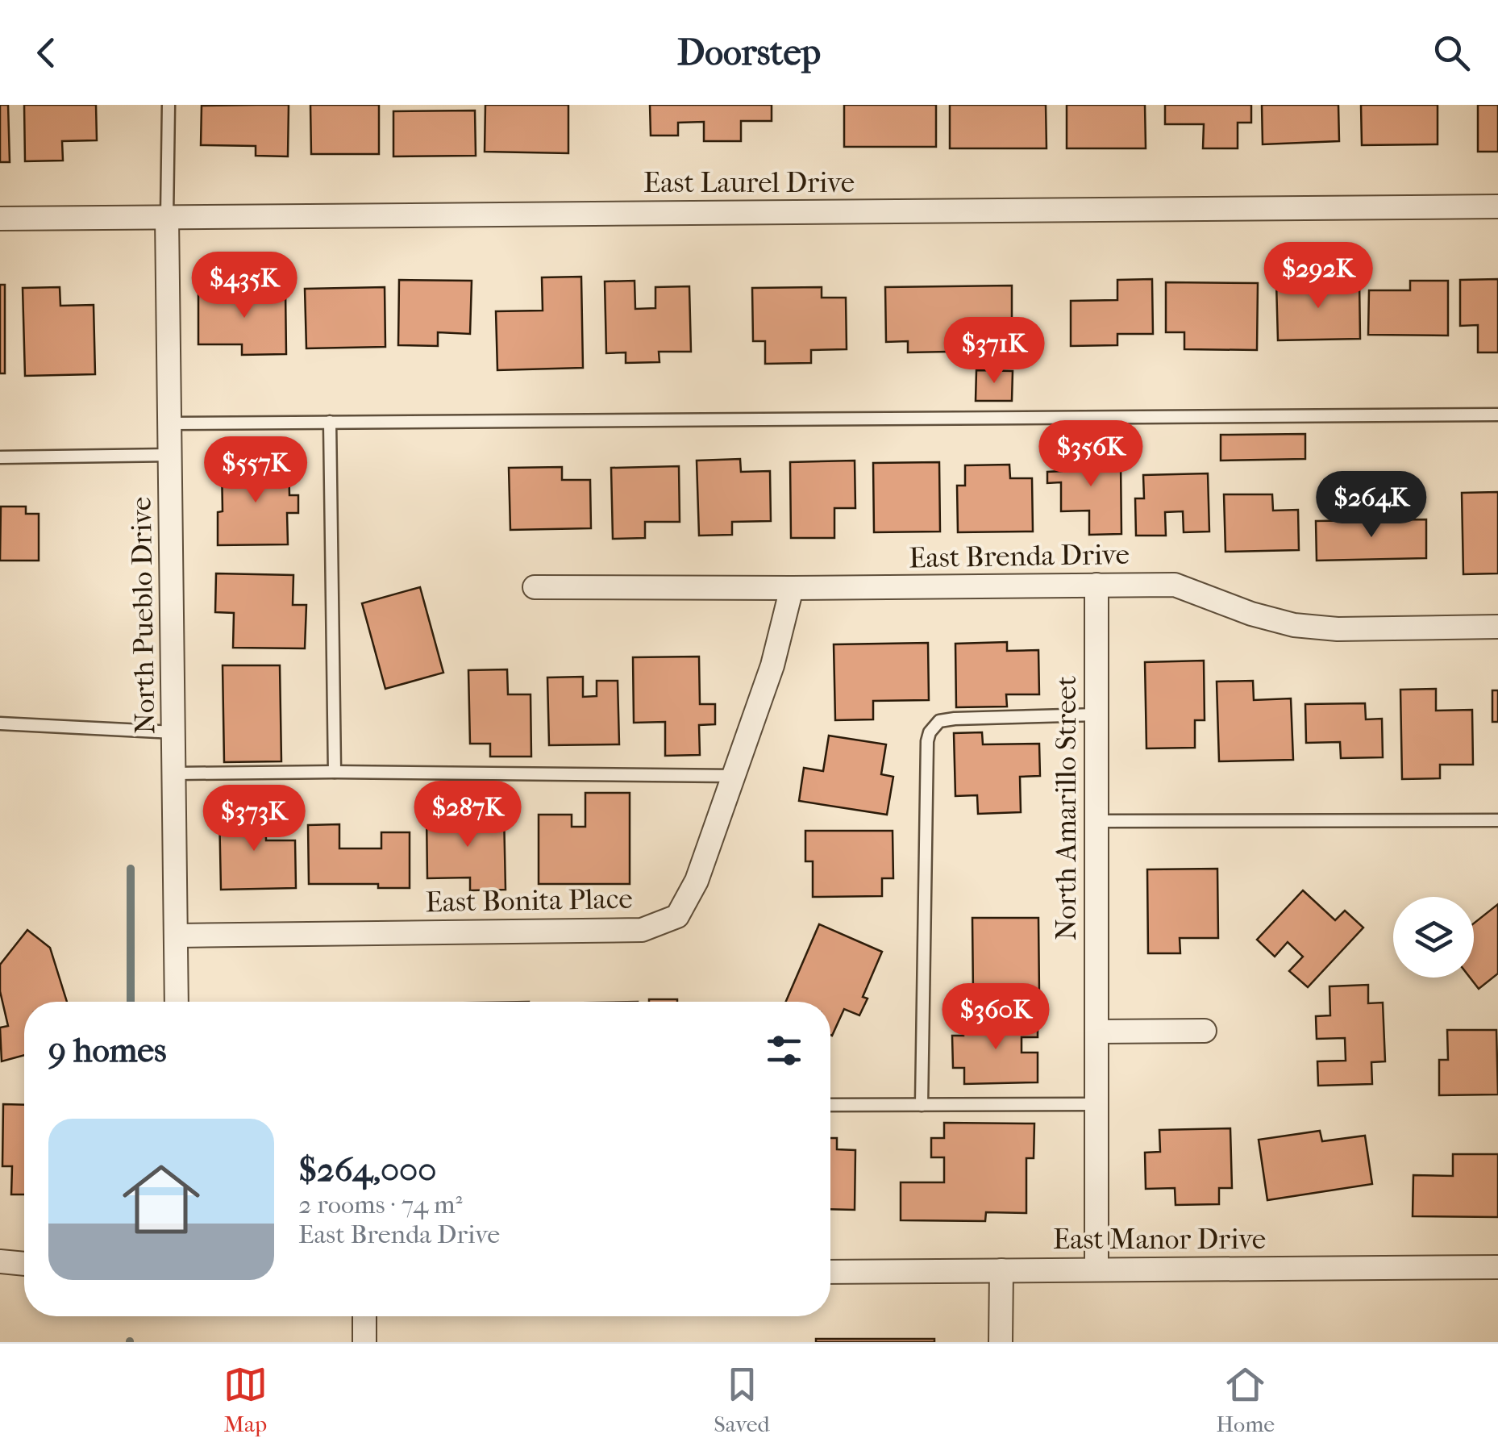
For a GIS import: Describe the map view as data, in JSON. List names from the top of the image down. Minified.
{"streets":{"street":["East Laurel Drive","East Brenda Drive","North Pueblo Drive","North Amarillo Street","East Bonita Place","East Manor Drive"]},"crossings":[["East Laurel Drive","North Pueblo Drive"],["East Brenda Drive","North Amarillo Street"],["East Brenda Drive","East Bonita Place"],["North Pueblo Drive","East Bonita Place"],["North Amarillo Street","East Manor Drive"]],"page":{"header":"Doorstep","price":["$292K","$435K","$371K","$356K","$557K","$264K","$287K","$373K","$360K"],"heading":"9 homes","list":[{"name":"$264,000","note":"2 rooms · 74 m² · East Brenda Drive"}],"tabs":["Map","Saved","Home"]}}
